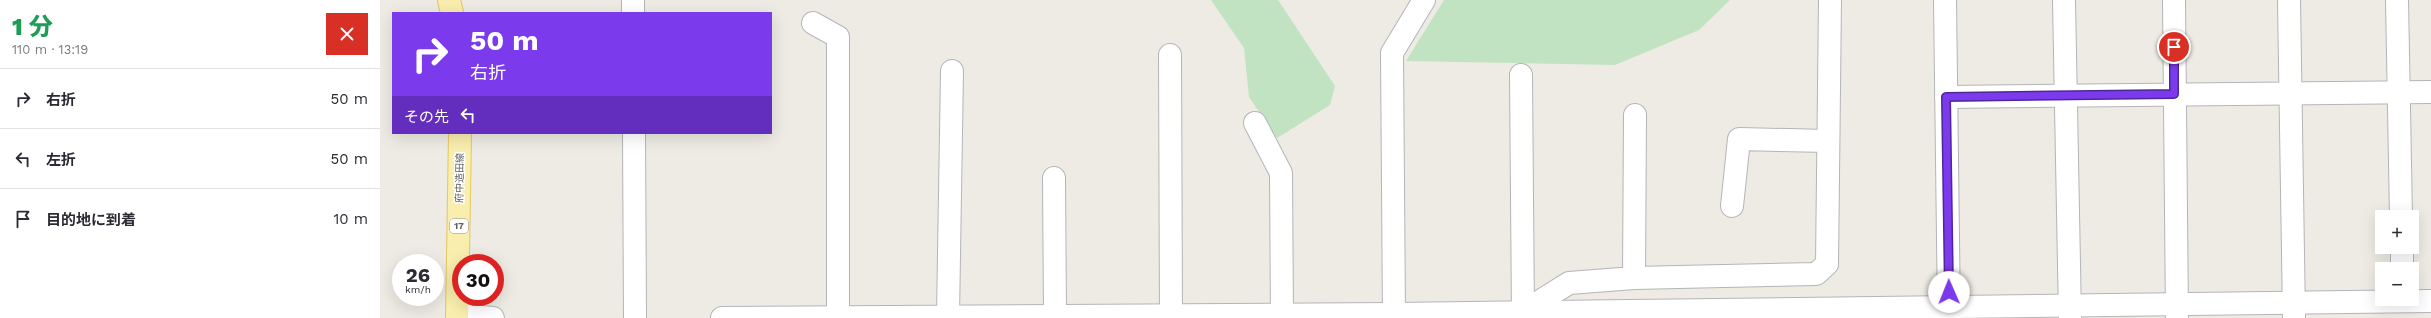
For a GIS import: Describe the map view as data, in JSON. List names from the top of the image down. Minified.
{"streets":{"main road":["府中造田線","17"]},"page":{"heading":["1 分","110 m · 13:19"],"turn":["50 m","右折"],"list":[{"name":"右折","value":"50 m"},{"name":"左折","value":"50 m"},{"name":"目的地に到着","value":"10 m"}],"then":"その先","map_buttons":["+","−"],"speed":"26 km/h","limit":"30"}}
